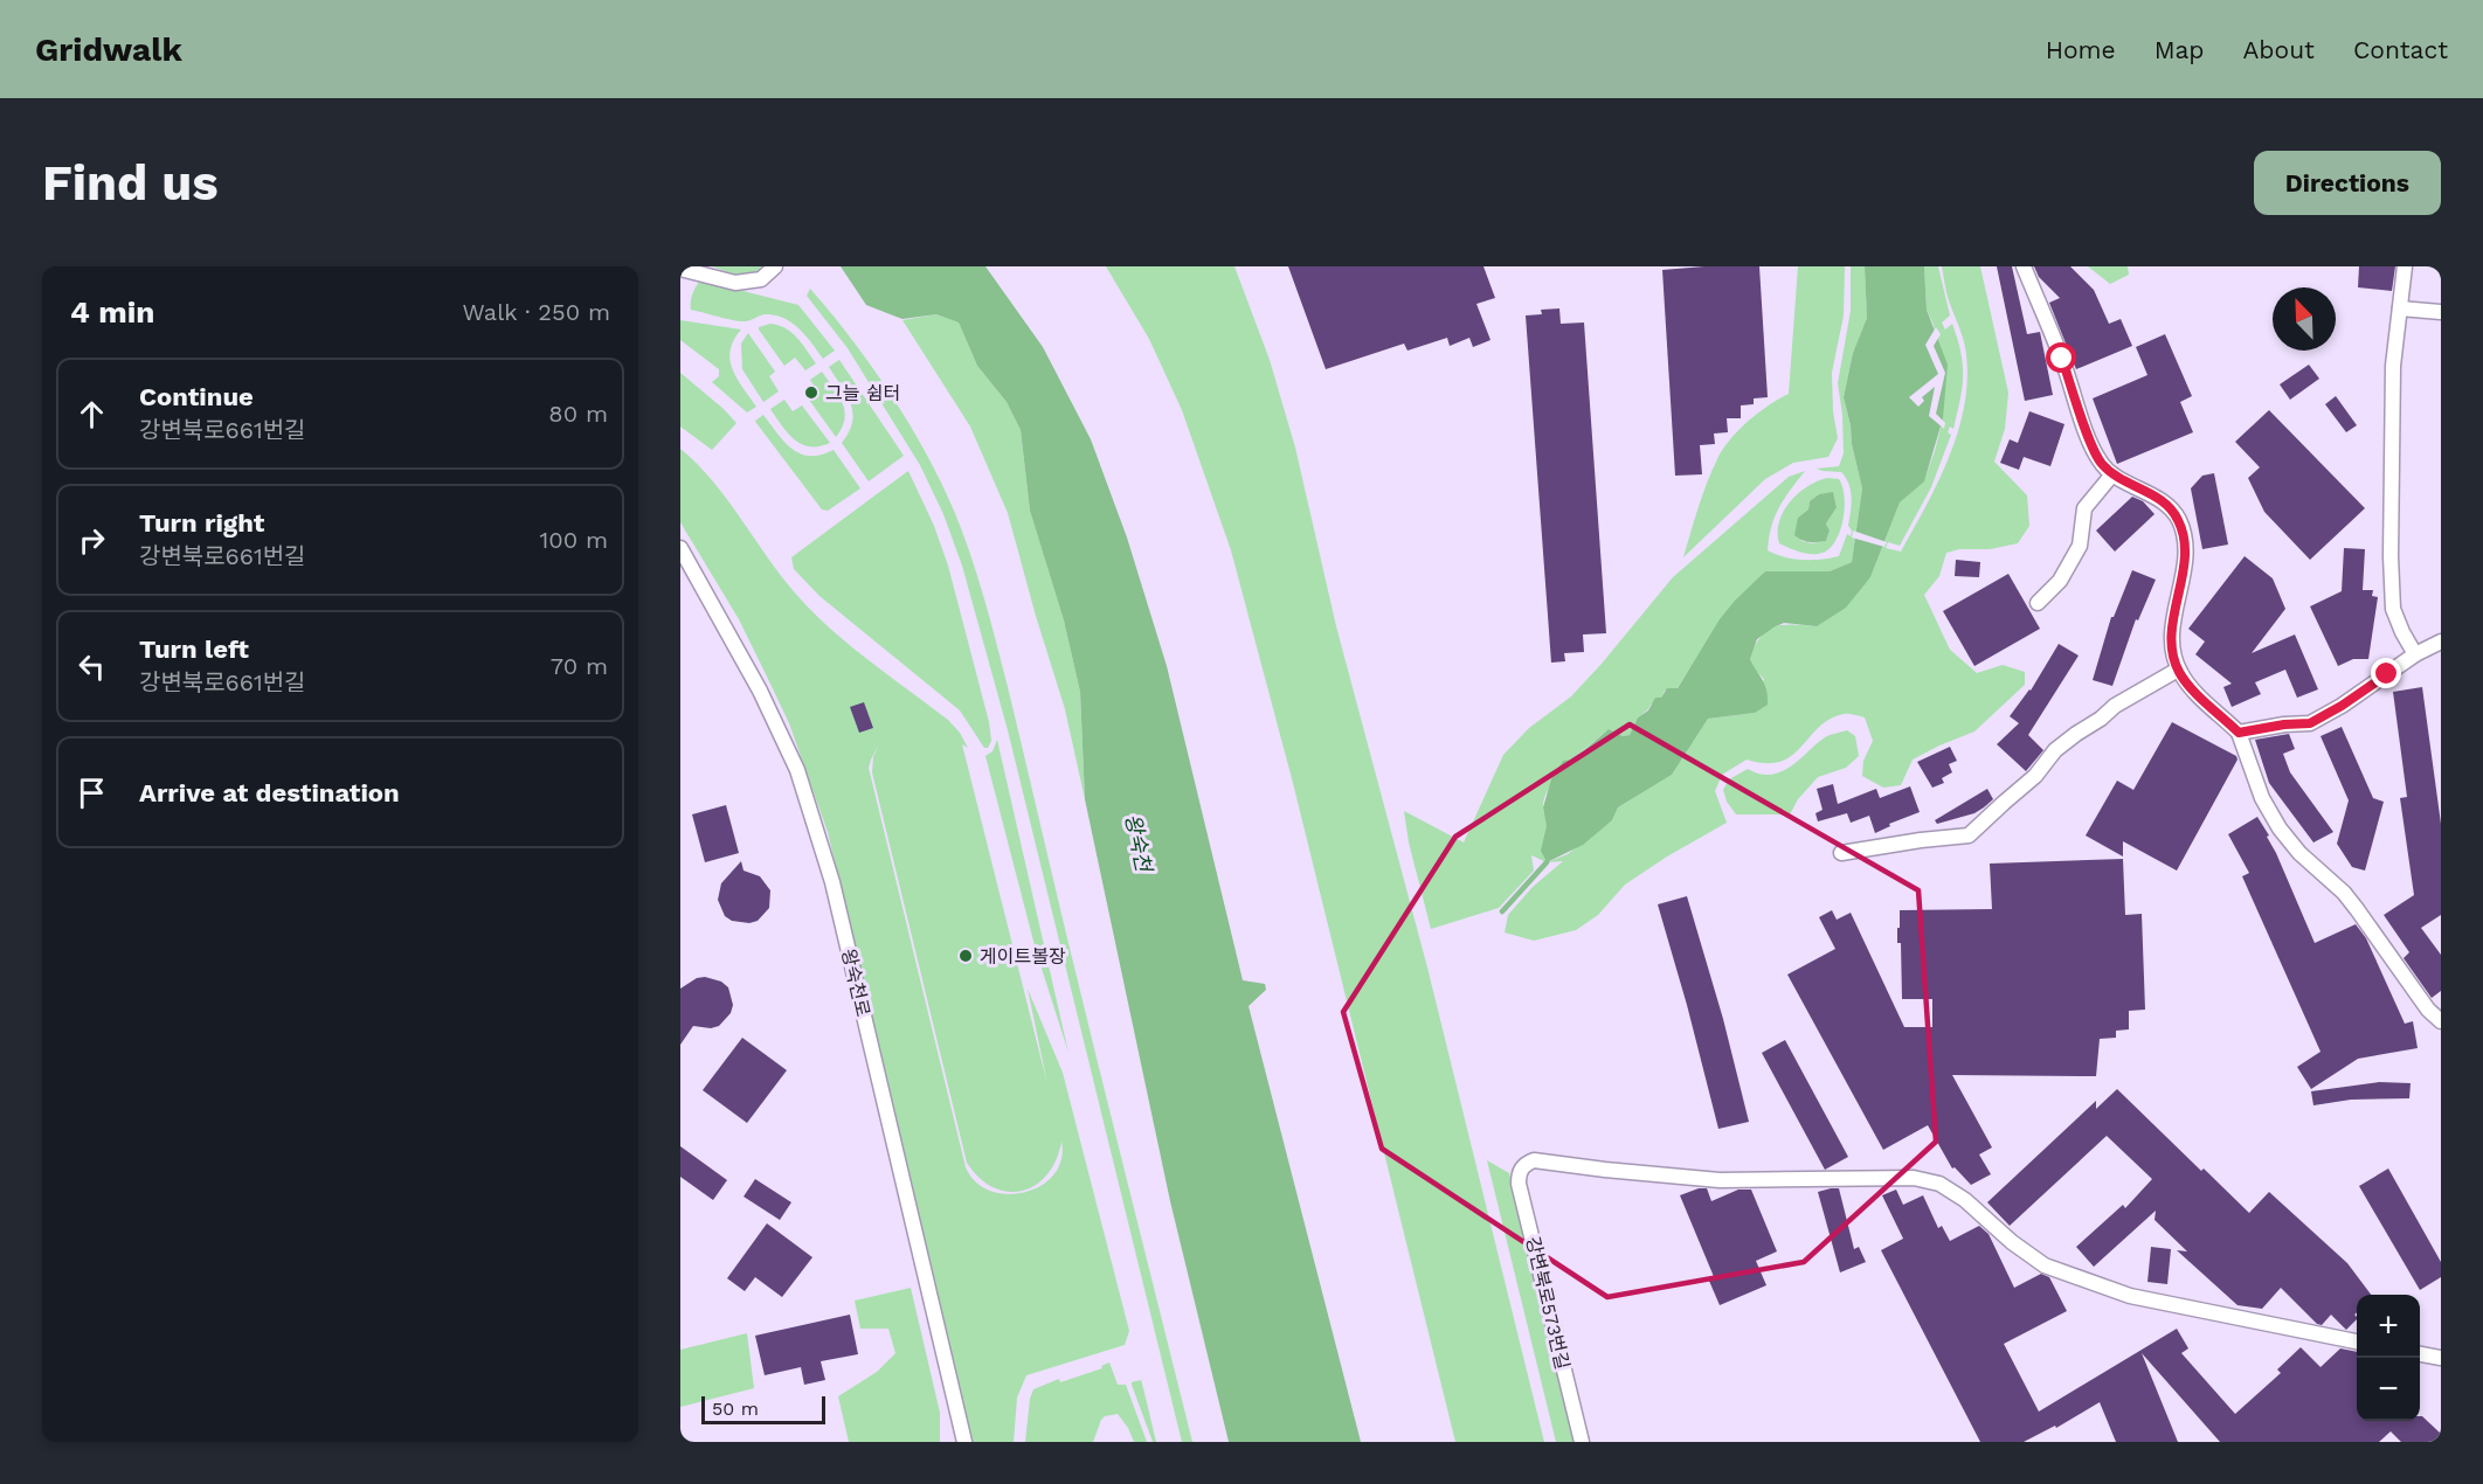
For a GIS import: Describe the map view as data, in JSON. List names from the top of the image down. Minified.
{"streets":{"street":["왕숙천로","강변북로573번길"]},"water":["왕숙천"],"places":["그늘 쉼터","게이트볼장"],"scale_bar":"50 m","north":"top left","page":{"header":"Gridwalk","nav":["Home","Map","About","Contact"],"buttons":"Directions","title":"Find us","heading":["4 min","Walk · 250 m"],"list":[["Continue","강변북로661번길","80 m"],["Turn right","강변북로661번길","100 m"],["Turn left","강변북로661번길","70 m"],"Arrive at destination"],"map_buttons":["+","−"],"scale":"50 m"}}
